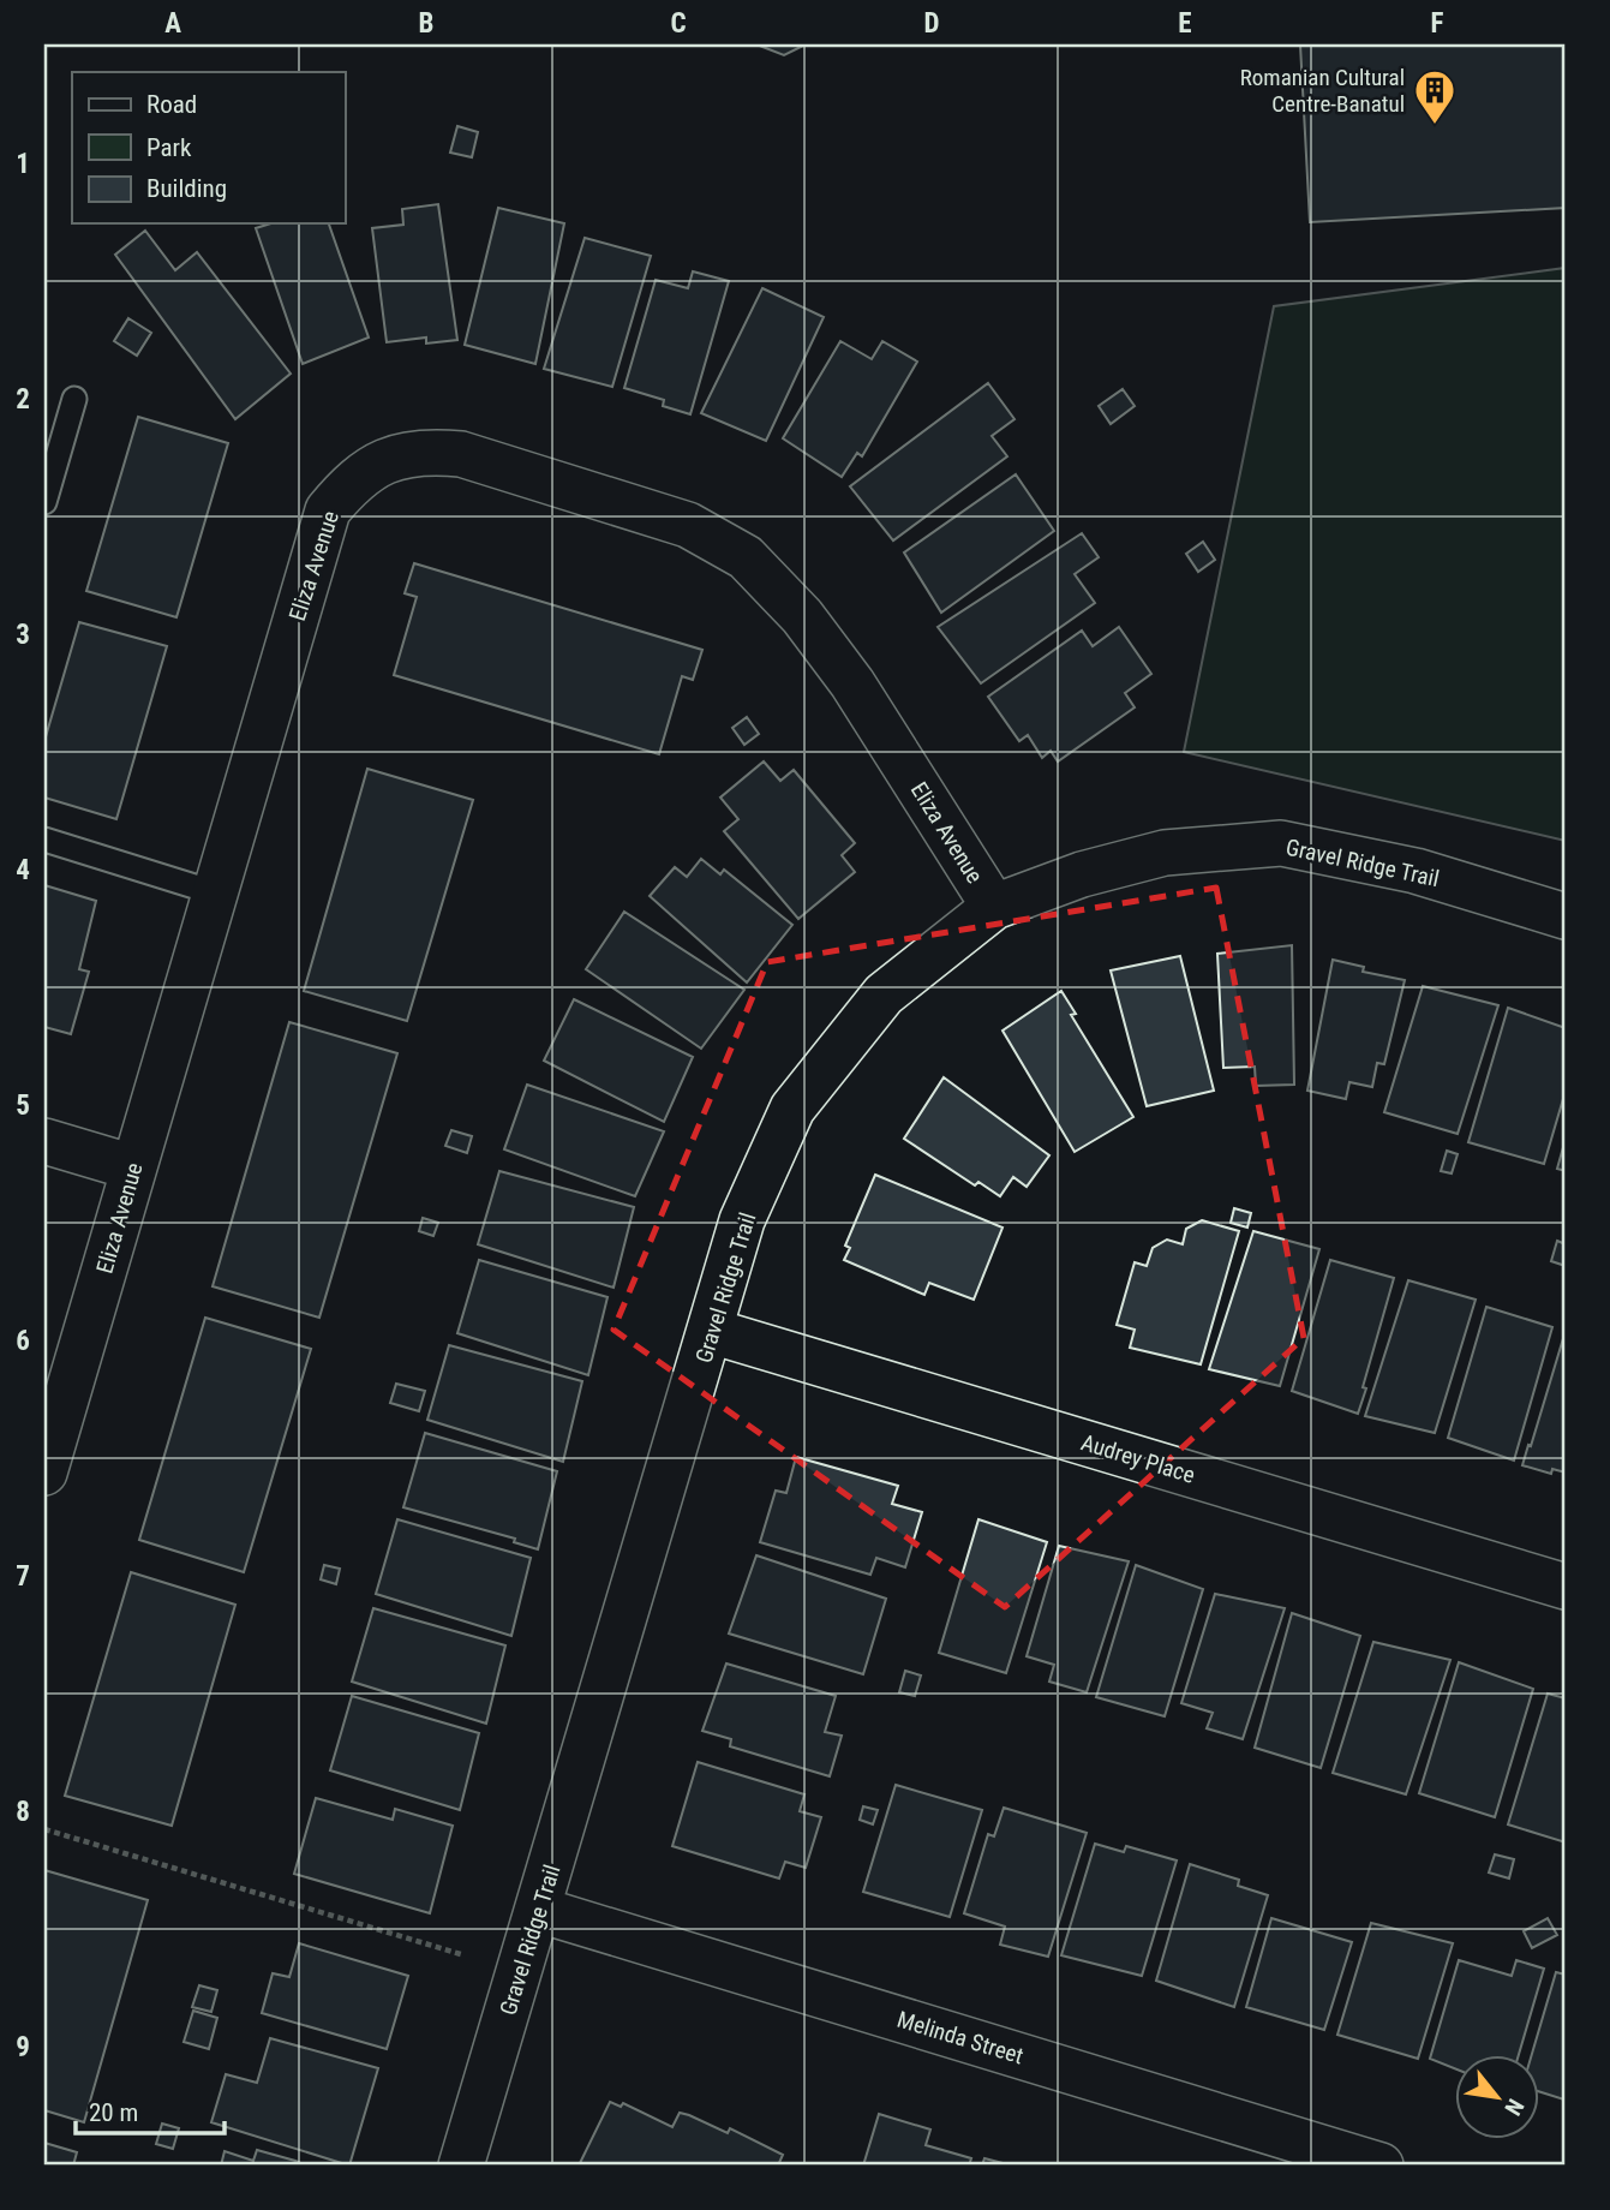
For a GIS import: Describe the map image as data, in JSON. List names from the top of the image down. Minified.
{"streets":{"street":["Eliza Avenue","Gravel Ridge Trail","Audrey Place","Melinda Street"]},"crossings":[["Eliza Avenue","Gravel Ridge Trail"],["Gravel Ridge Trail","Audrey Place"],["Gravel Ridge Trail","Melinda Street"]],"places":{"building":["Romanian Cultural Centre-Banatul"]},"legend":["Road","Park","Building"],"scale_bar":"20 m","north":"bottom right","grid":{"columns":["A","B","C","D","E","F"],"rows":["1","2","3","4","5","6","7","8","9"]}}
